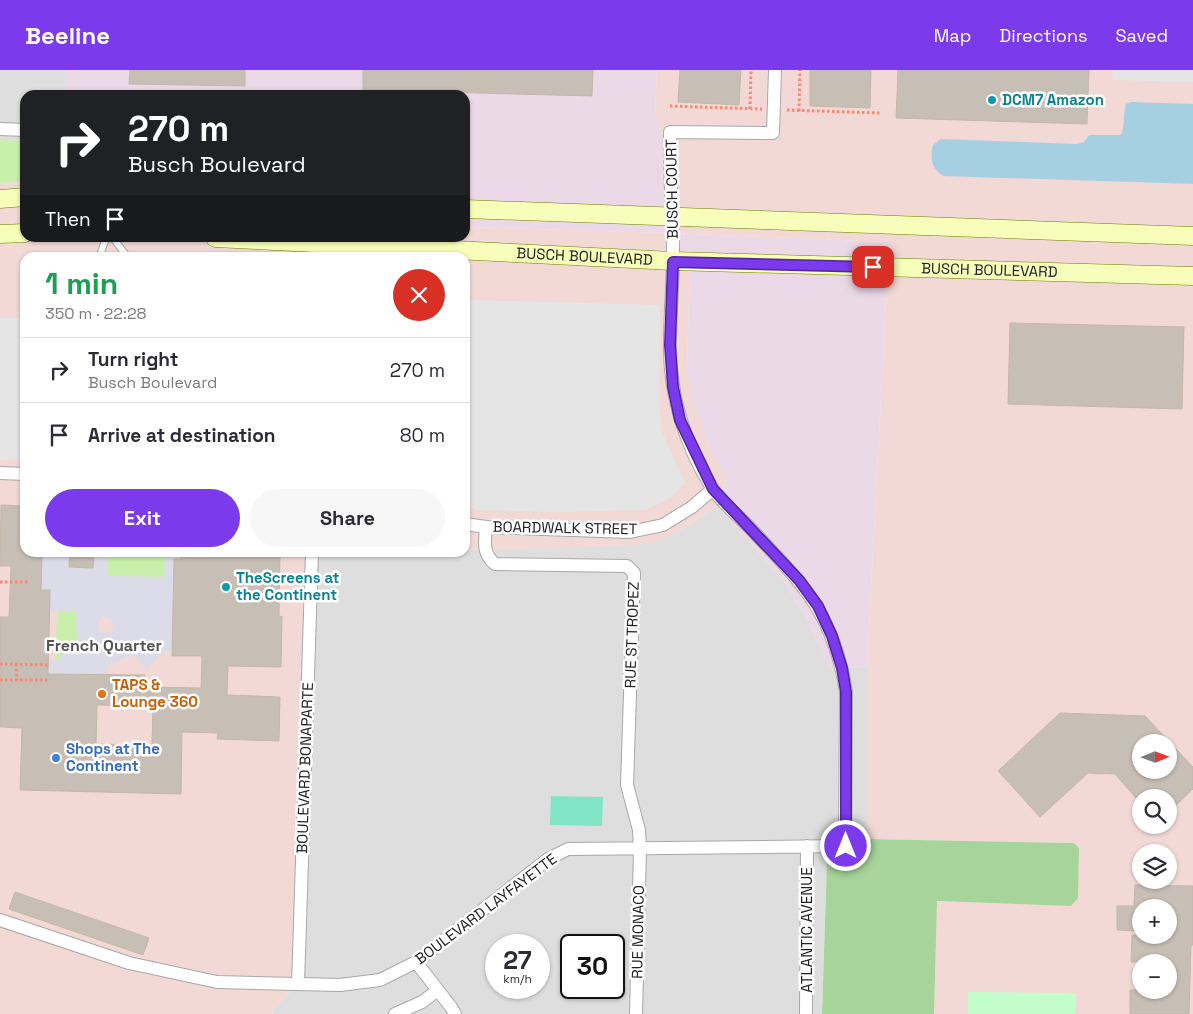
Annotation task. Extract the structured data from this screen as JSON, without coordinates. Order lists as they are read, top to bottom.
{
  "streets": {
    "main road": ["BUSCH BOULEVARD"],
    "street": [
      "BUSCH COURT",
      "BOARDWALK STREET",
      "RUE ST TROPEZ",
      "BOULEVARD BONAPARTE",
      "BOULEVARD LAYFAYETTE",
      "ATLANTIC AVENUE",
      "RUE MONACO"
    ]
  },
  "crossings": [
    ["BUSCH COURT", "BUSCH BOULEVARD"],
    ["BOARDWALK STREET", "RUE ST TROPEZ"],
    ["BOARDWALK STREET", "BOULEVARD LAYFAYETTE"],
    ["RUE ST TROPEZ", "BOULEVARD LAYFAYETTE"],
    ["RUE ST TROPEZ", "RUE MONACO"],
    ["BOULEVARD BONAPARTE", "BOULEVARD LAYFAYETTE"],
    ["BOULEVARD LAYFAYETTE", "ATLANTIC AVENUE"],
    ["BOULEVARD LAYFAYETTE", "RUE MONACO"]
  ],
  "districts": ["French Quarter"],
  "places": [
    "DCM7 Amazon",
    "TheScreens at the Continent",
    "TAPS & Lounge 360",
    "Shops at The Continent"
  ],
  "north": "right",
  "page": {
    "header": "Beeline",
    "nav": ["Map", "Directions", "Saved"],
    "turn": ["270 m", "Busch Boulevard"],
    "then": "Then",
    "heading": ["1 min", "350 m · 22:28"],
    "list": [
      {
        "name": "Turn right",
        "note": "Busch Boulevard",
        "value": "270 m"
      },
      {
        "name": "Arrive at destination",
        "value": "80 m"
      }
    ],
    "buttons": ["Exit", "Share"],
    "map_buttons": ["+", "−"],
    "speed": "27 km/h",
    "limit": "30"
  }
}
